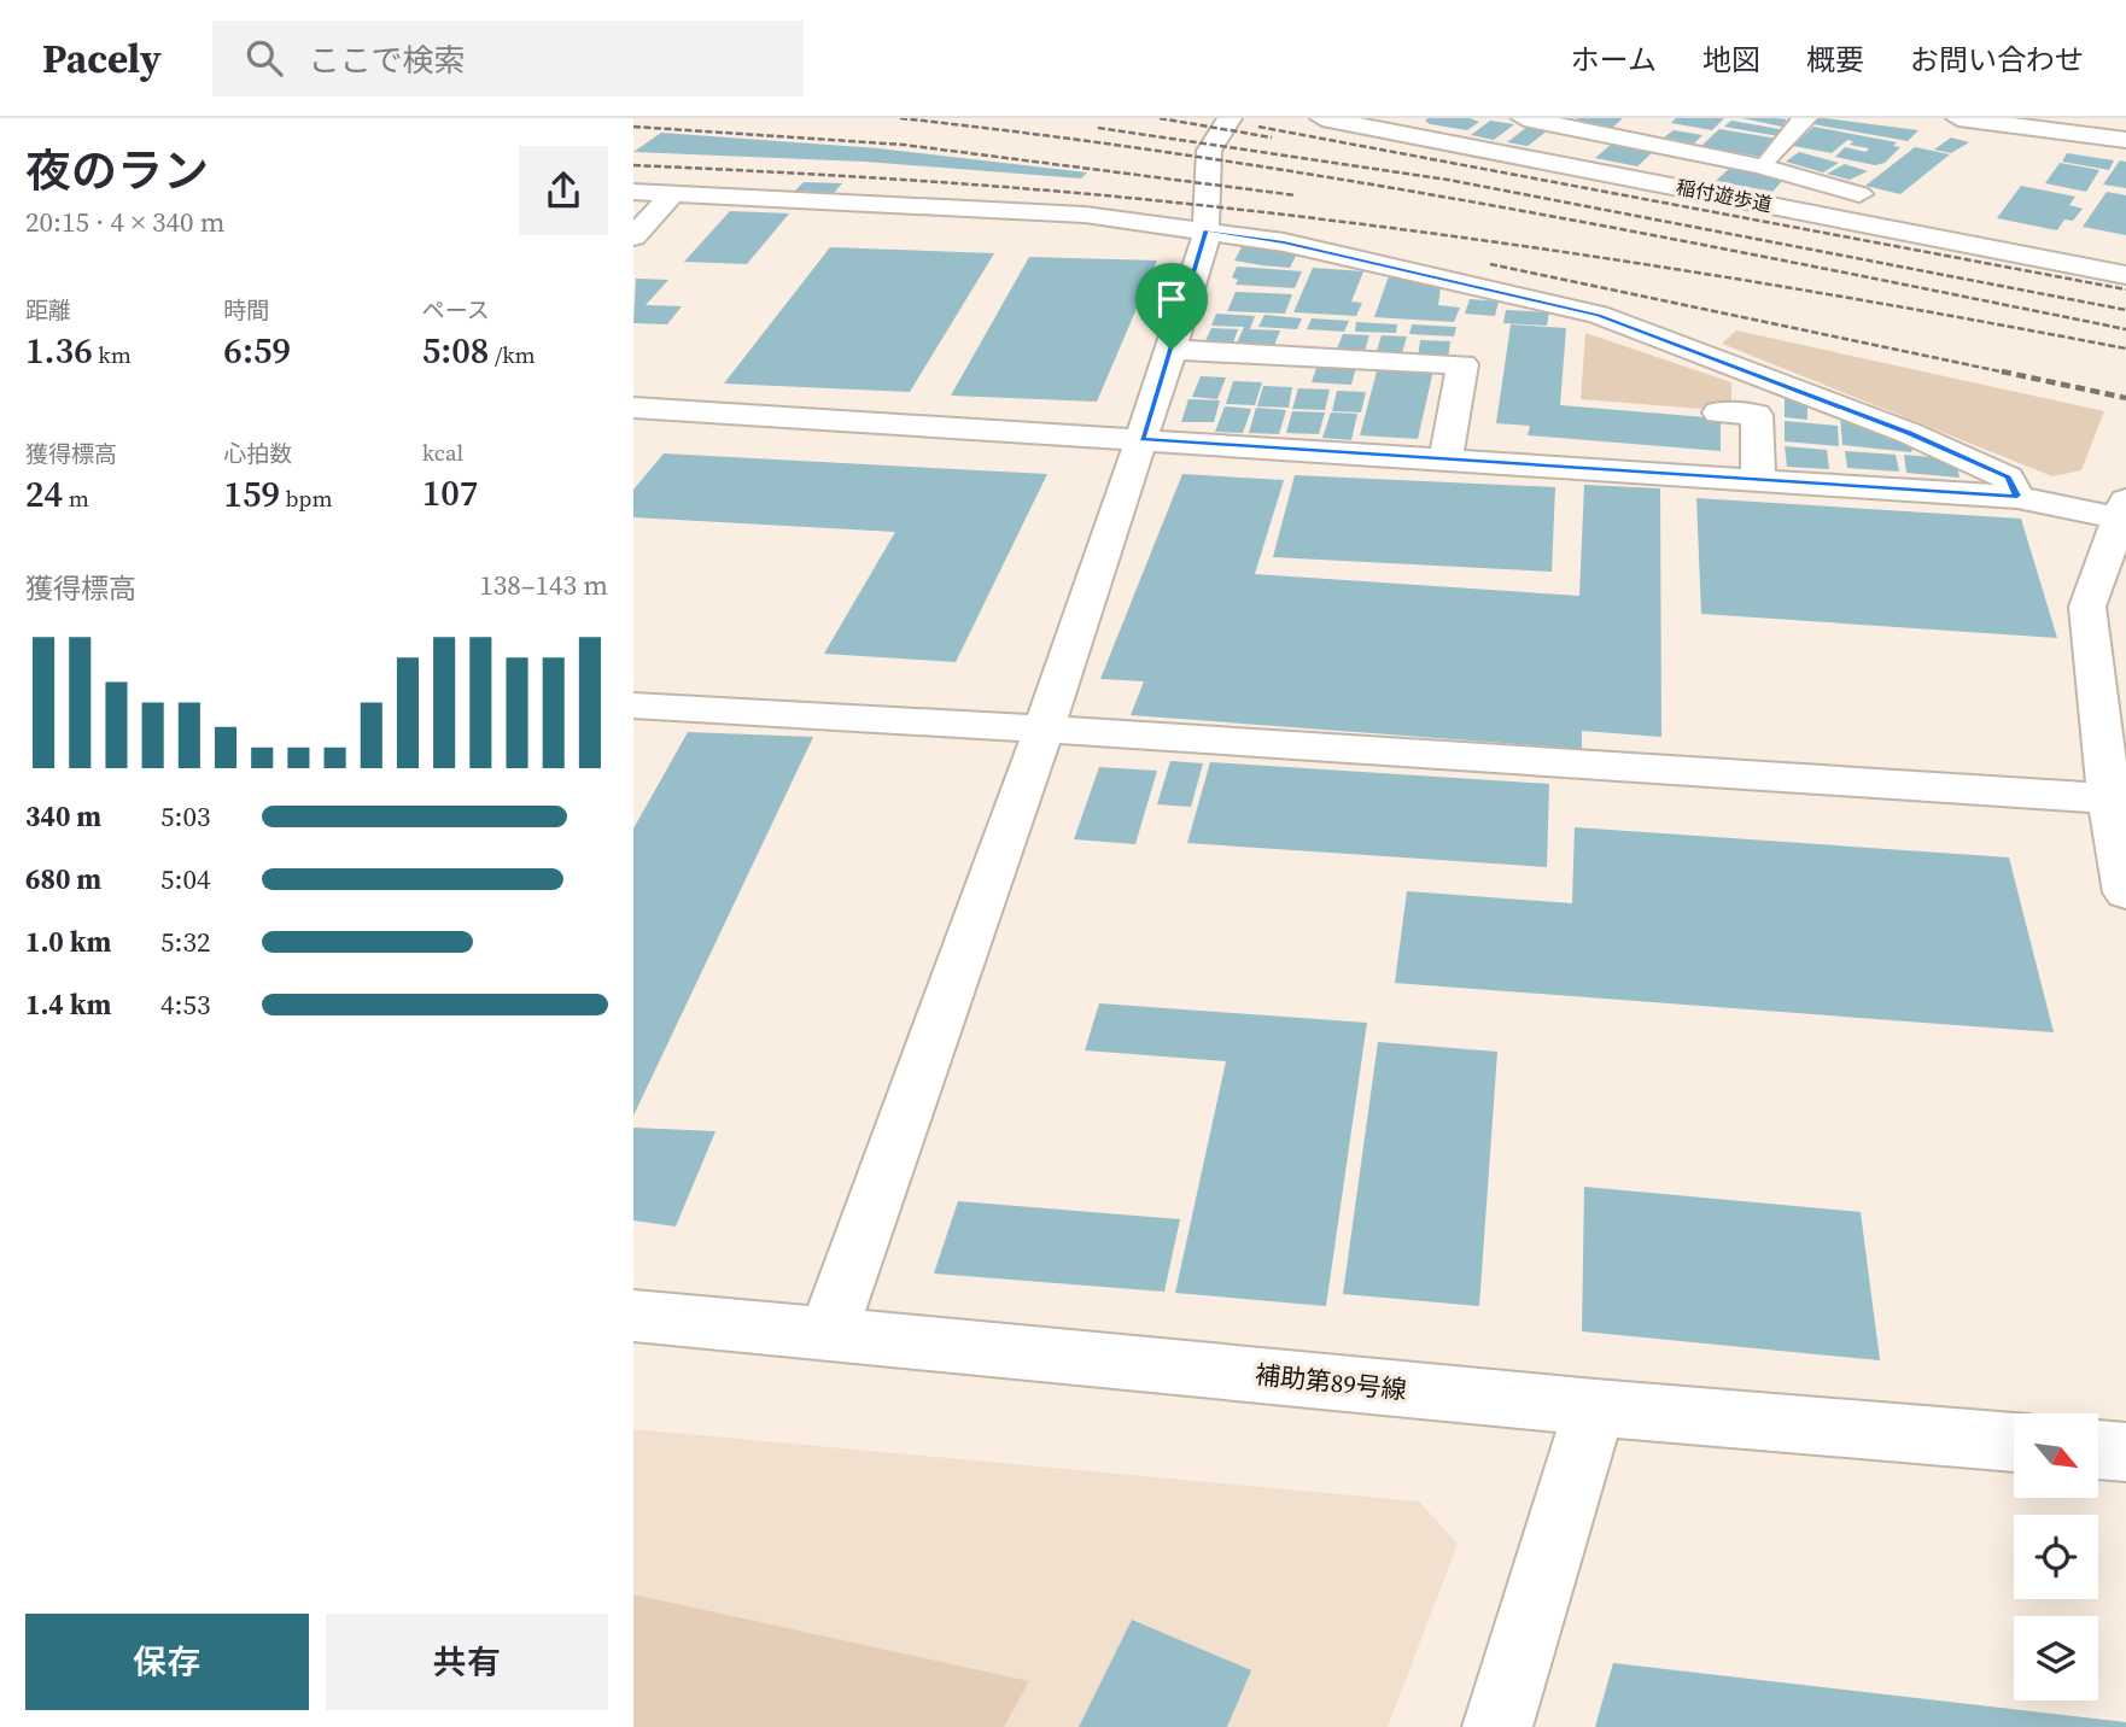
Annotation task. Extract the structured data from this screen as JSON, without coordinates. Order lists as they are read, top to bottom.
{
  "streets": {
    "street": ["稲付遊歩道", "補助第89号線"]
  },
  "north": "bottom right",
  "page": {
    "header": "Pacely",
    "search": "ここで検索",
    "nav": [
      "ホーム",
      "地図",
      "概要",
      "お問い合わせ"
    ],
    "heading": ["夜のラン", "20:15 · 4 × 340 m"],
    "stats": [
      ["距離", "1.36 km"],
      ["時間", "6:59"],
      ["ペース", "5:08 /km"],
      ["獲得標高", "24 m"],
      ["心拍数", "159 bpm"],
      ["kcal", "107"]
    ],
    "chart": ["獲得標高", "138–143 m"],
    "list": [
      {
        "name": "340 m",
        "note": "5:03"
      },
      {
        "name": "680 m",
        "note": "5:04"
      },
      {
        "name": "1.0 km",
        "note": "5:32"
      },
      {
        "name": "1.4 km",
        "note": "4:53"
      }
    ],
    "buttons": ["保存", "共有"]
  }
}
